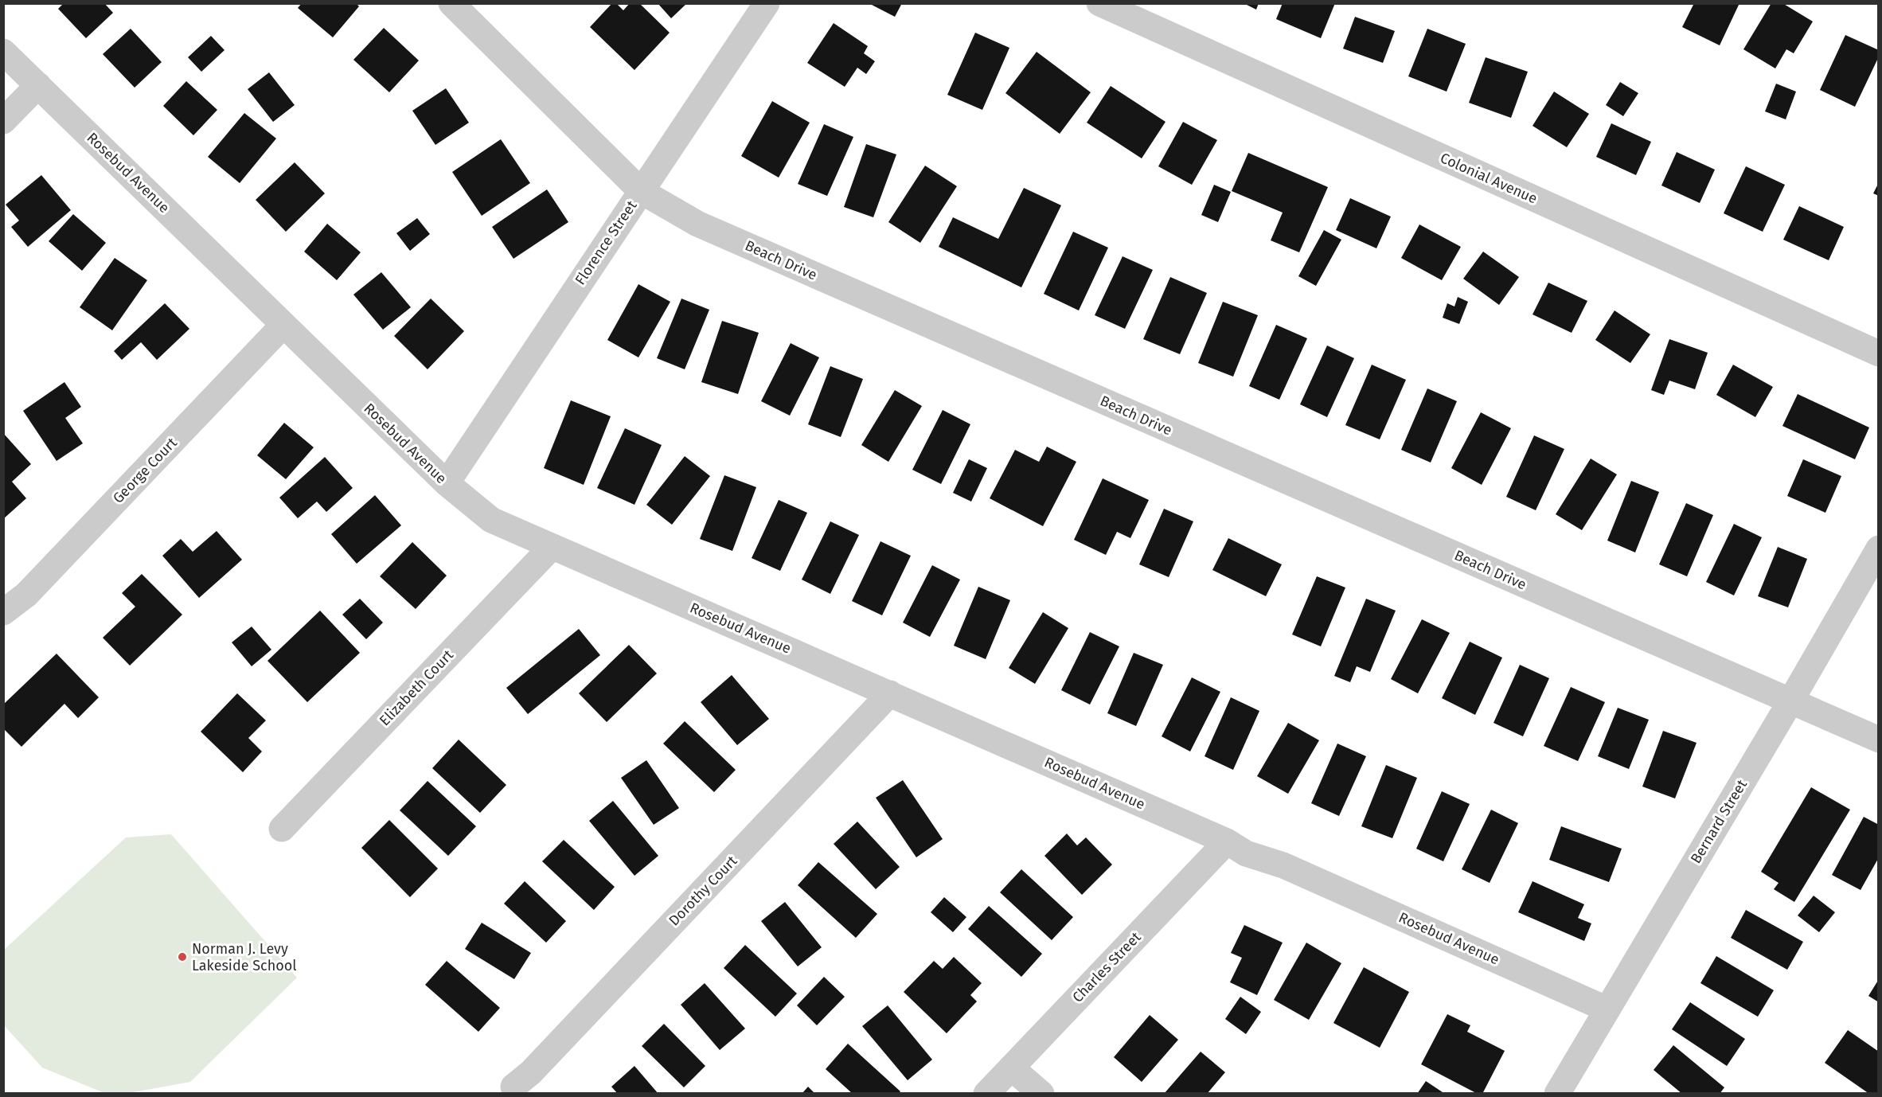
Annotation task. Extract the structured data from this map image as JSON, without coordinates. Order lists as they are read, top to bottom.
{
  "streets": {
    "street": [
      "Rosebud Avenue",
      "Colonial Avenue",
      "Florence Street",
      "Beach Drive",
      "George Court",
      "Elizabeth Court",
      "Bernard Street",
      "Dorothy Court",
      "Charles Street"
    ]
  },
  "crossings": [
    ["Rosebud Avenue", "Florence Street"],
    ["Rosebud Avenue", "George Court"],
    ["Rosebud Avenue", "Elizabeth Court"],
    ["Rosebud Avenue", "Bernard Street"],
    ["Rosebud Avenue", "Dorothy Court"],
    ["Rosebud Avenue", "Charles Street"],
    ["Florence Street", "Beach Drive"],
    ["Beach Drive", "Bernard Street"]
  ],
  "places": ["Norman J. Levy Lakeside School"]
}
